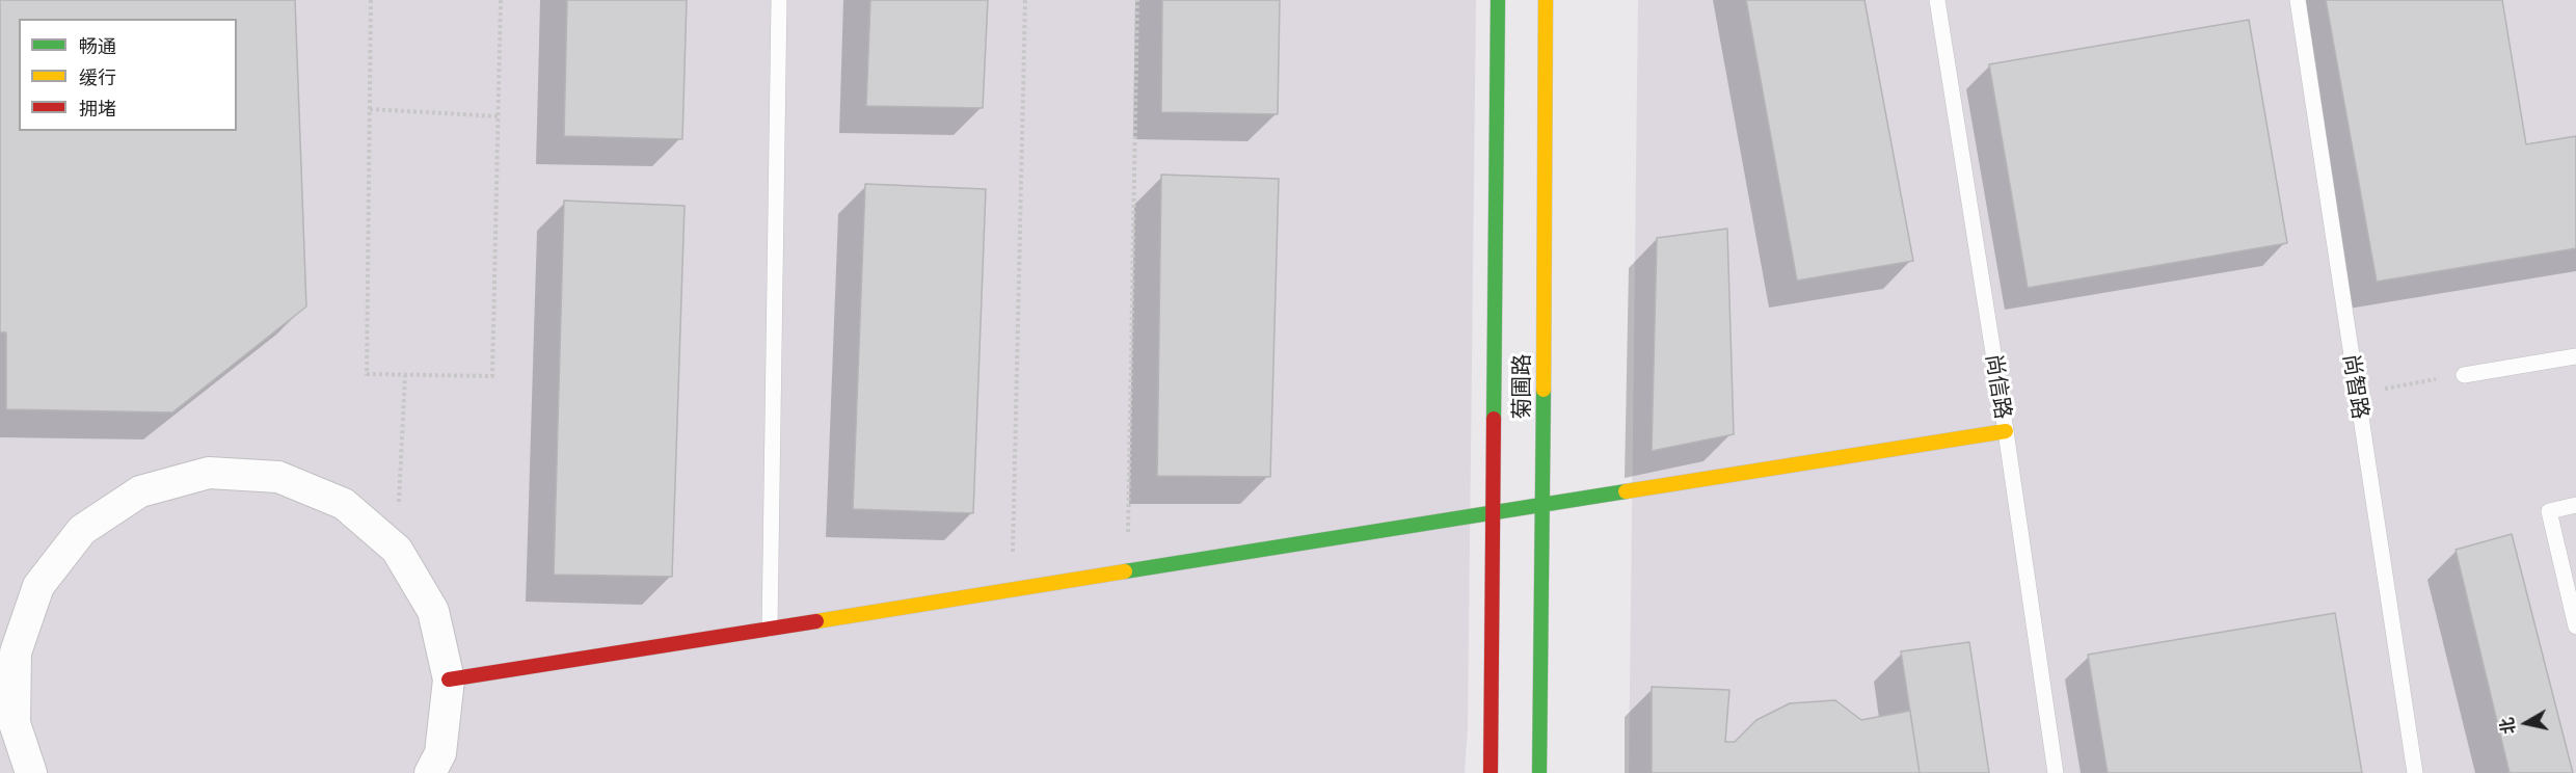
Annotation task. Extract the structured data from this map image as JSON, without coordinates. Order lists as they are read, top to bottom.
{
  "streets": {
    "street": ["菊圃路"],
    "lane": ["尚信路", "尚智路"]
  },
  "legend": ["畅通", "缓行", "拥堵"],
  "north": "left"
}
